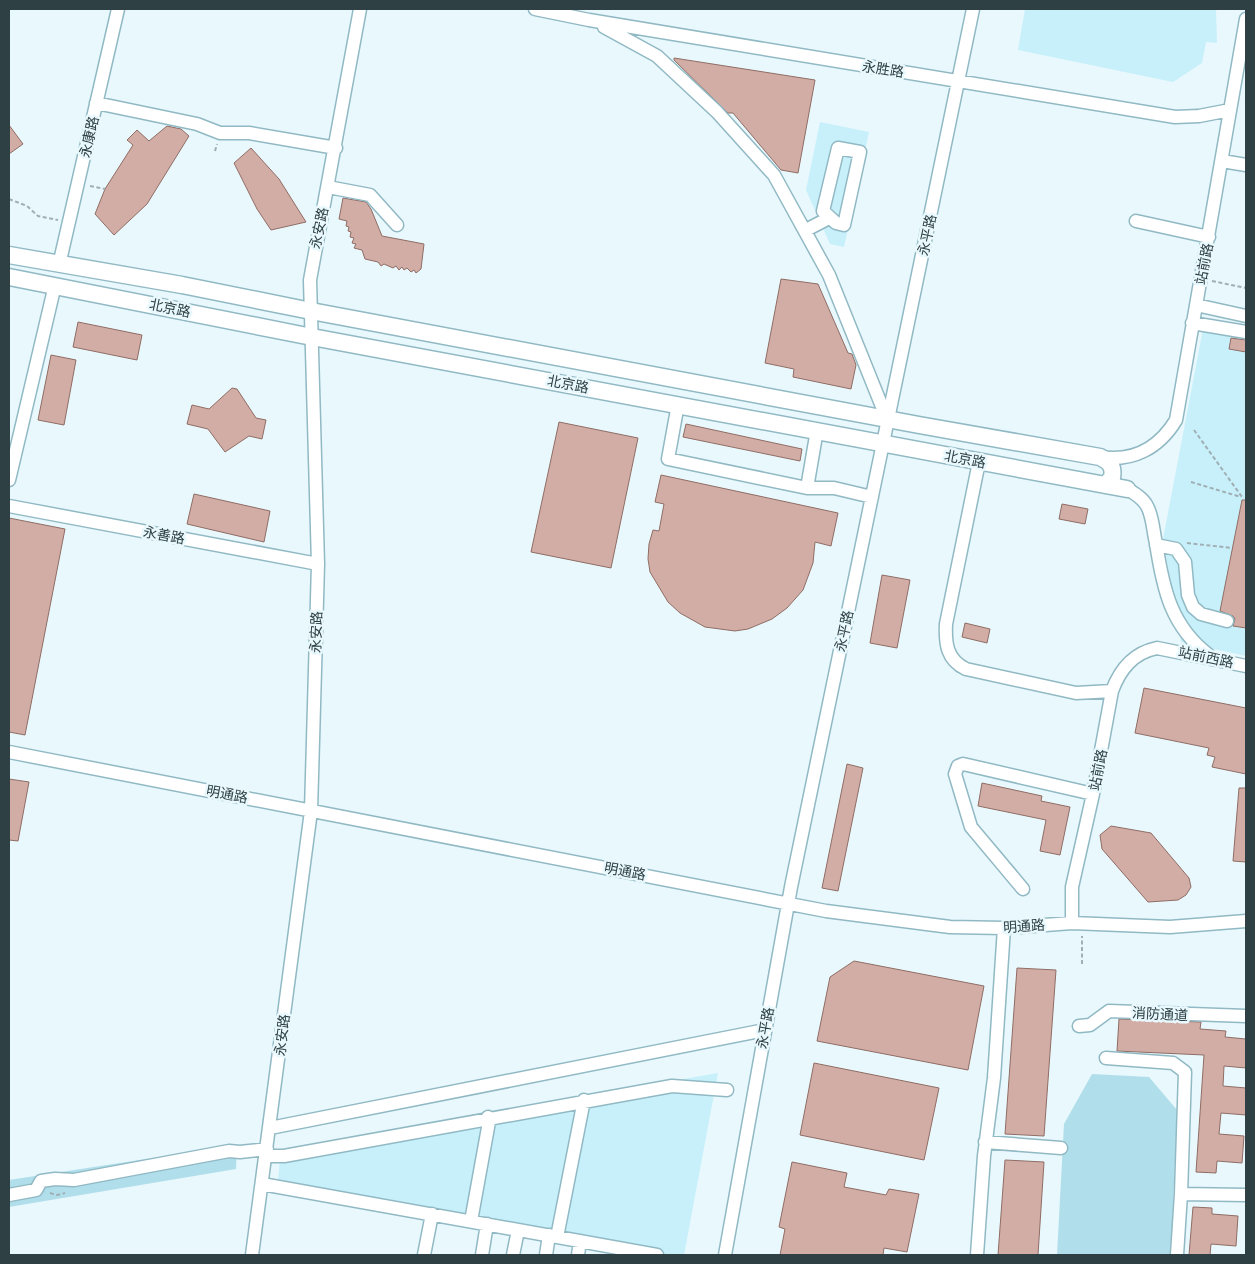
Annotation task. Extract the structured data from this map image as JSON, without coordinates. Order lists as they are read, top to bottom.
{
  "streets": {
    "main road": ["北京路"],
    "street": [
      "永胜路",
      "永康路",
      "永安路",
      "永平路",
      "站前路",
      "永善路",
      "站前西路",
      "明通路",
      "消防通道"
    ]
  },
  "crossings": [
    ["永胜路", "永平路"],
    ["永胜路", "站前路"],
    ["永康路", "北京路"],
    ["永安路", "北京路"],
    ["永安路", "永善路"],
    ["永安路", "明通路"],
    ["永平路", "北京路"],
    ["永平路", "明通路"],
    ["站前路", "北京路"],
    ["站前路", "站前西路"],
    ["站前路", "明通路"]
  ]
}
